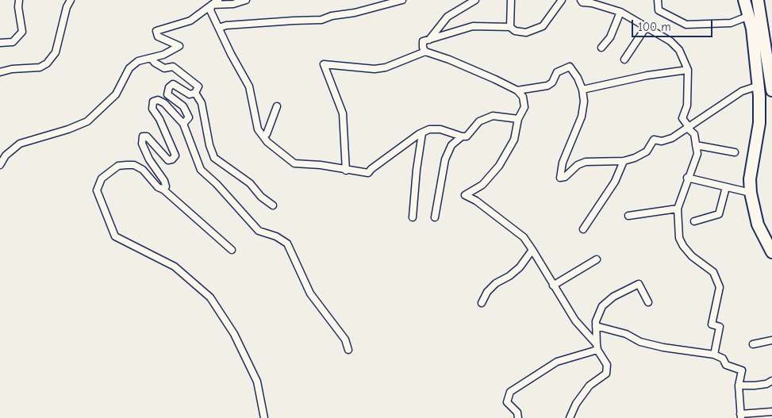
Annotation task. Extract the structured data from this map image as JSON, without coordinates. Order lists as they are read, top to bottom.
{
  "scale_bar": "100 m"
}
